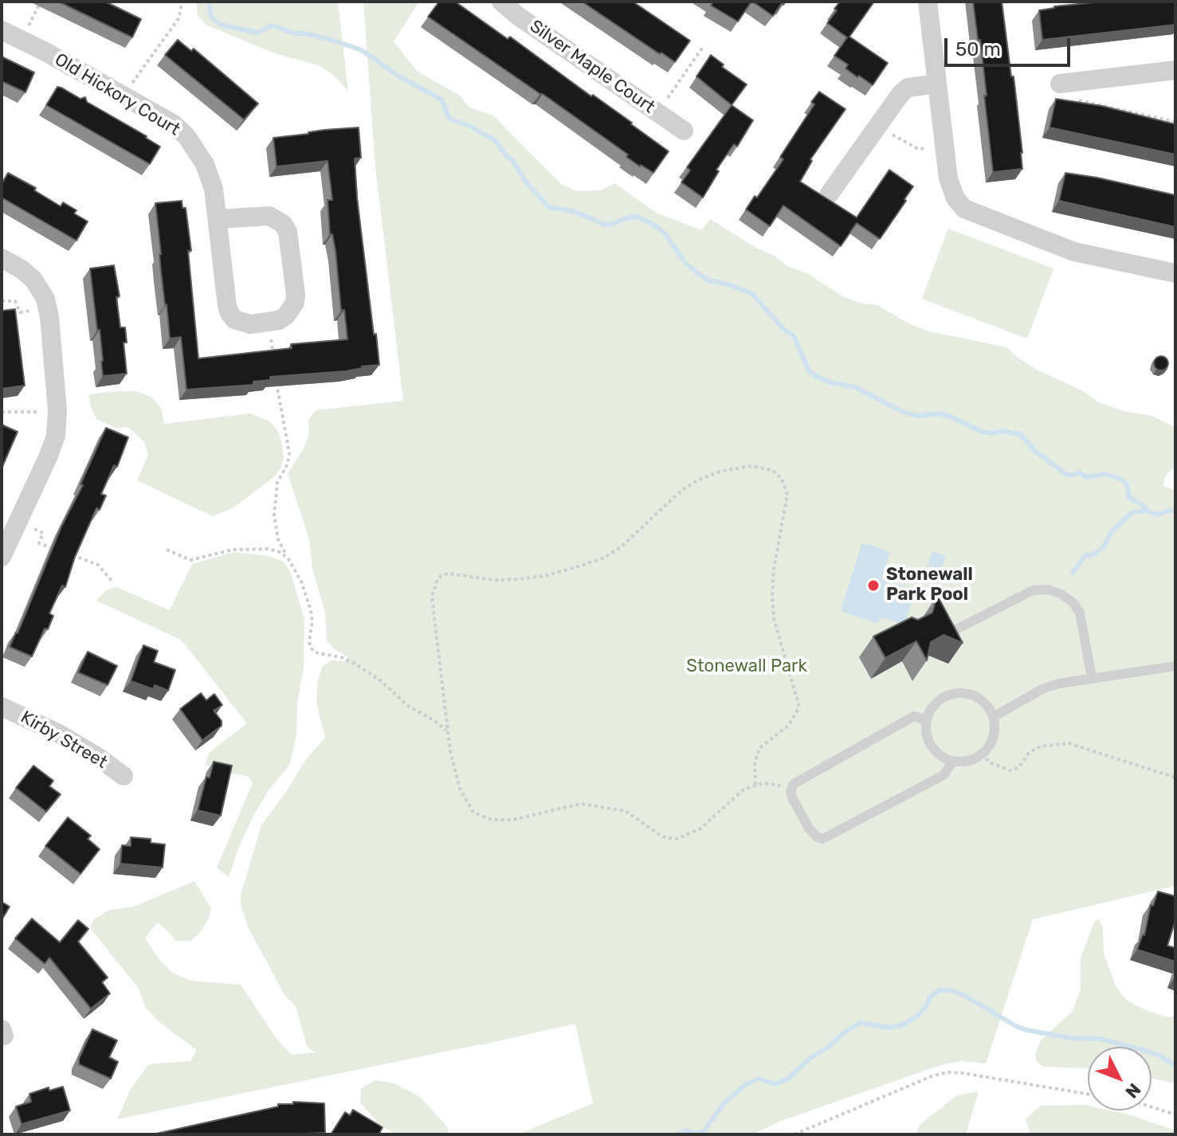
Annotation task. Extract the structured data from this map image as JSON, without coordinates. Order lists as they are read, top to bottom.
{
  "streets": {
    "street": ["Silver Maple Court", "Old Hickory Court", "Kirby Street"]
  },
  "parks": ["Stonewall Park"],
  "places": ["Stonewall Park Pool"],
  "scale_bar": "50 m",
  "north": "bottom right"
}
